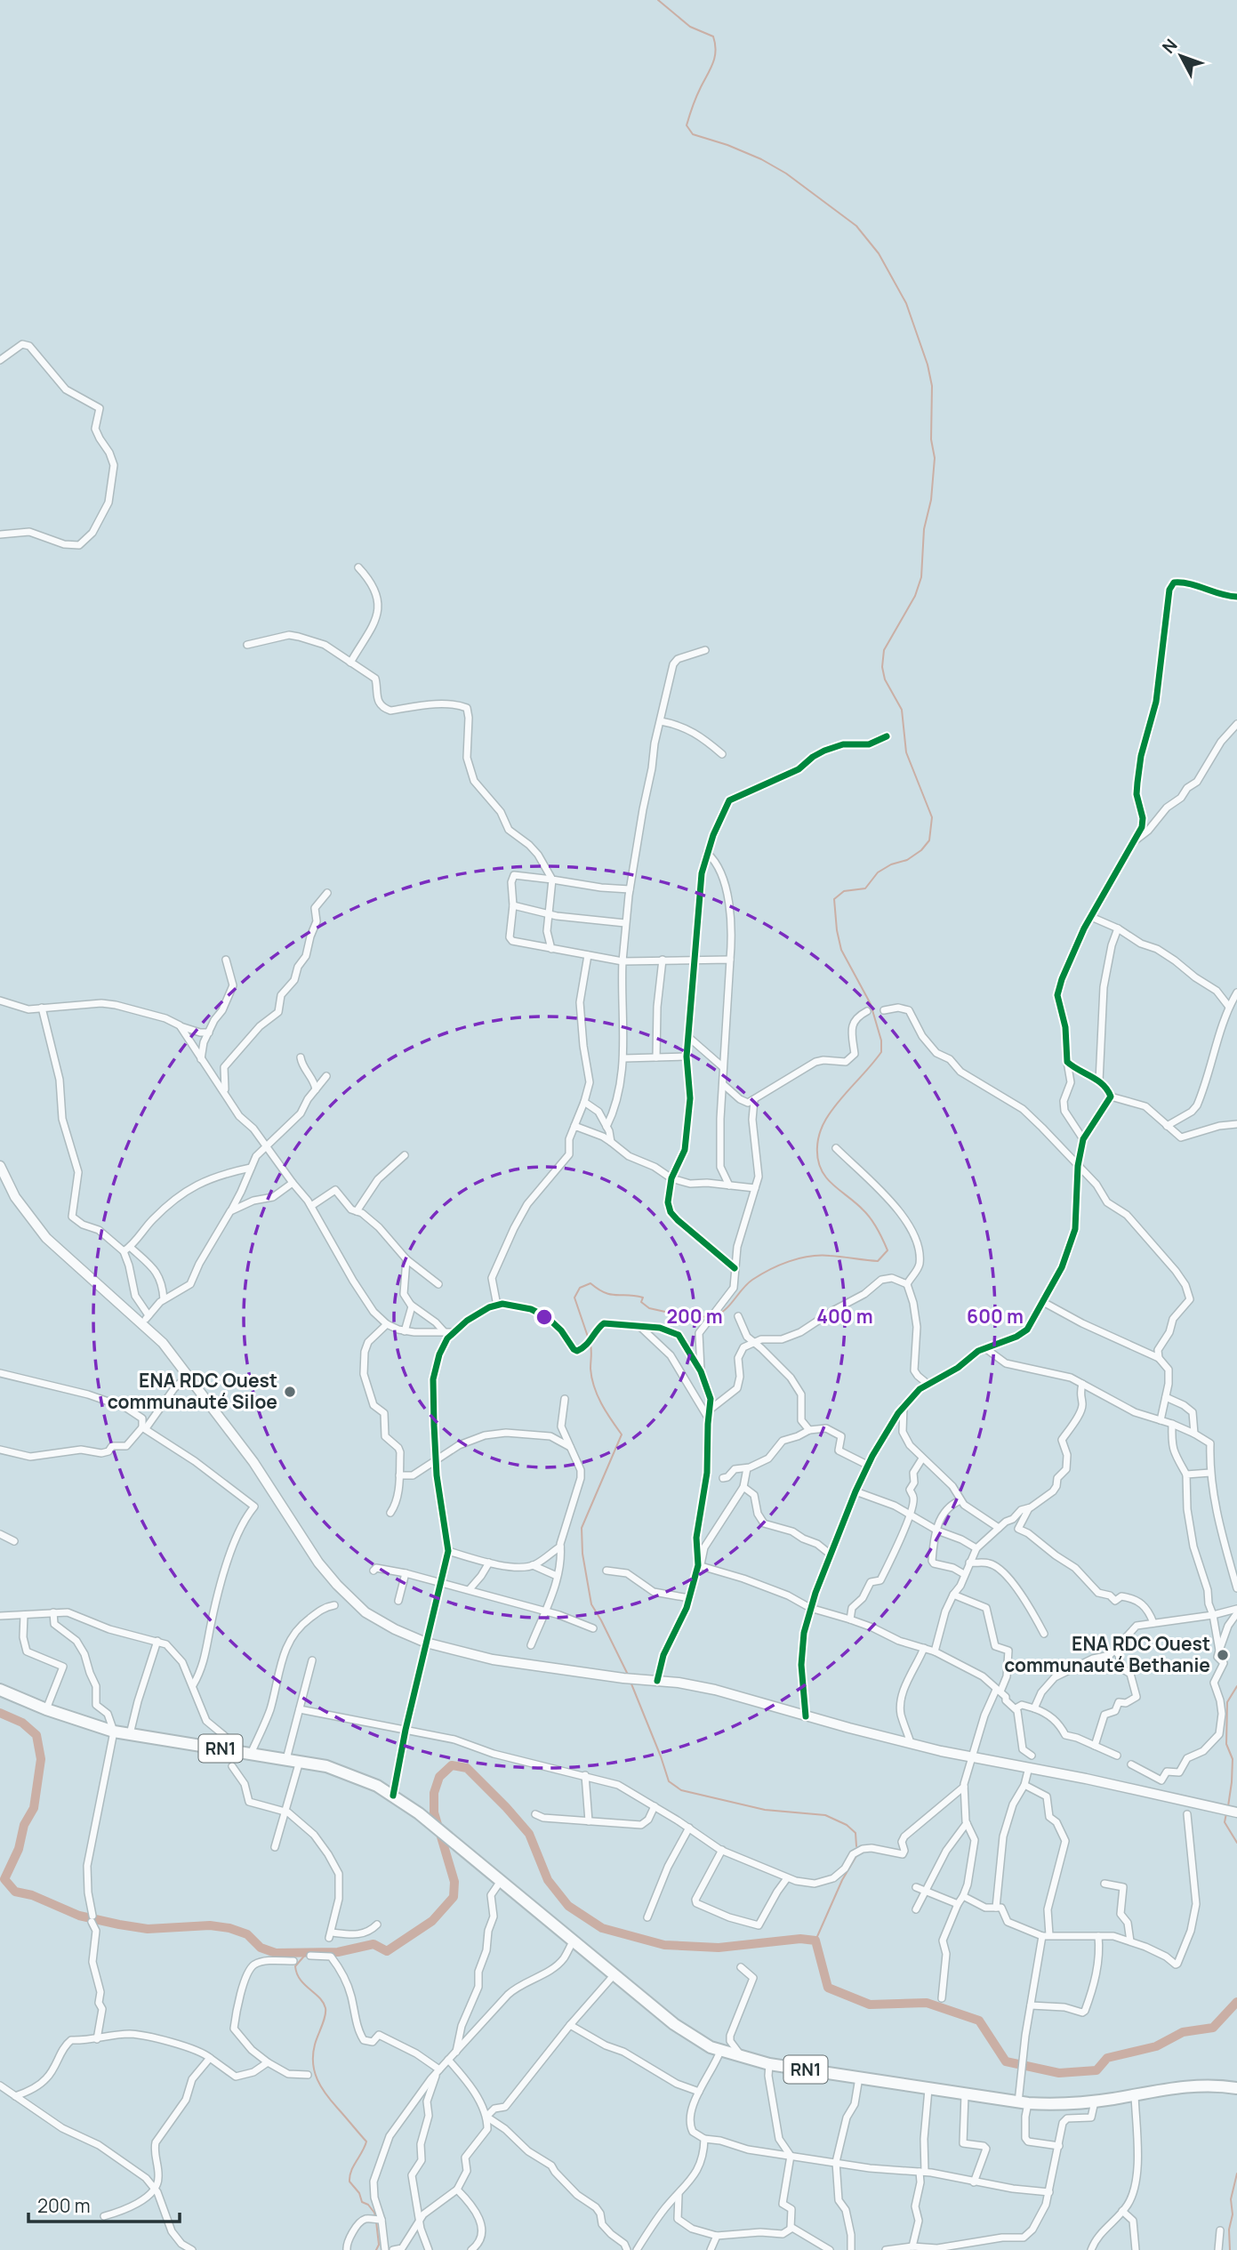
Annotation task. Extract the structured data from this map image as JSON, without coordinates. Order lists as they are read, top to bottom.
{
  "streets": {
    "highway": ["RN1"]
  },
  "places": ["ENA RDC Ouest communauté Siloe", "ENA RDC Ouest communauté Bethanie"],
  "scale_bar": "200 m",
  "north": "top left",
  "rings": ["200 m", "400 m", "600 m"]
}
